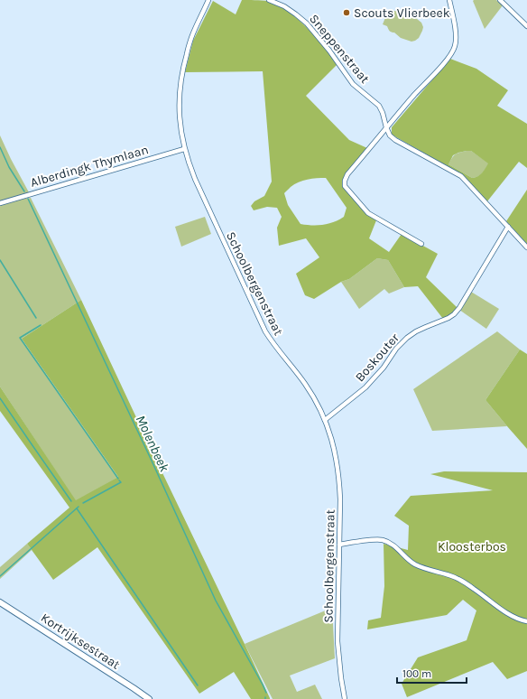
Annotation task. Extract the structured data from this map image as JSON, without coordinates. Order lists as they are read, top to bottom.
{
  "streets": {
    "street": [
      "Sneppenstraat",
      "Alberdingk Thymlaan",
      "Schoolbergenstraat",
      "Boskouter",
      "Kortrijksestraat"
    ]
  },
  "crossings": [
    ["Sneppenstraat", "Boskouter"],
    ["Alberdingk Thymlaan", "Schoolbergenstraat"],
    ["Schoolbergenstraat", "Boskouter"]
  ],
  "water": ["Molenbeek"],
  "parks": ["Kloosterbos"],
  "places": ["Scouts Vlierbeek"],
  "scale_bar": "100 m"
}
